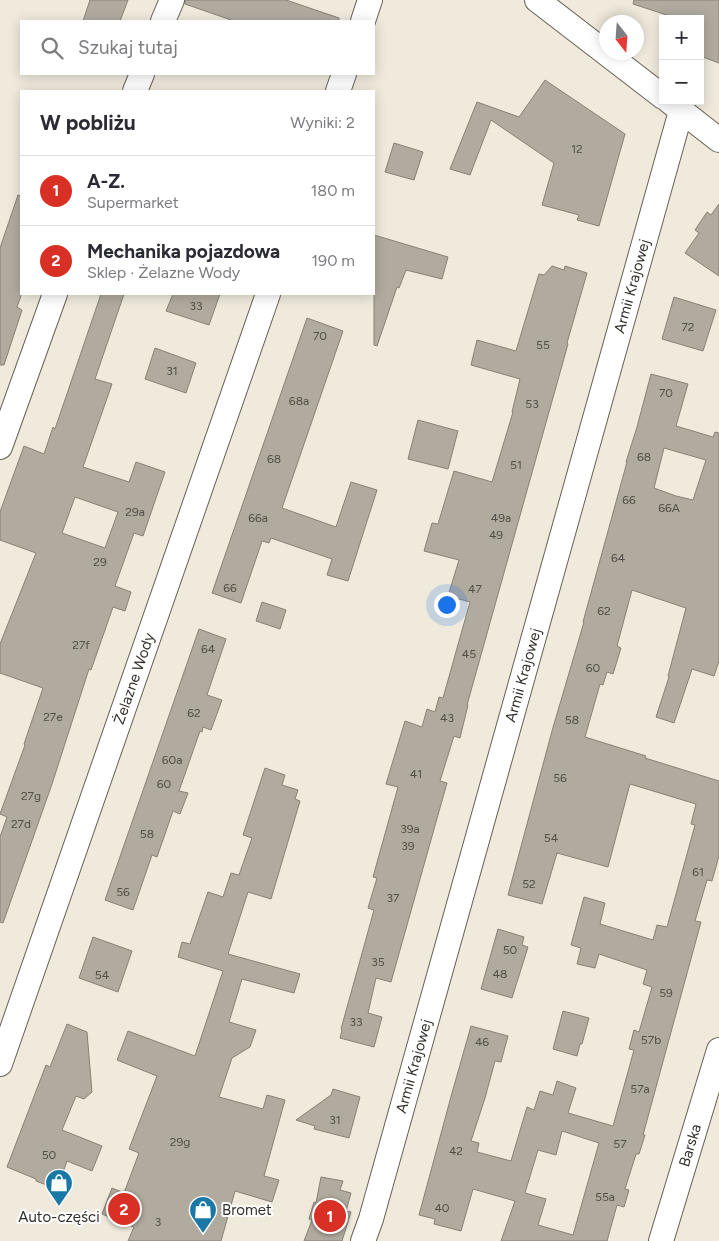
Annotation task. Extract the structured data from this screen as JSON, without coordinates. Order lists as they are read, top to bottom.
{
  "streets": {
    "street": ["Armii Krajowej", "Żelazne Wody", "Barska"]
  },
  "places": {
    "shop": ["Auto-części", "Bromet"]
  },
  "house_numbers": [
    "12",
    "33",
    "72",
    "70",
    "55",
    "31",
    "70",
    "68a",
    "53",
    "68",
    "68",
    "51",
    "66",
    "66A",
    "29a",
    "66a",
    "49a",
    "49",
    "64",
    "29",
    "66",
    "47",
    "62",
    "27f",
    "64",
    "45",
    "60",
    "62",
    "27e",
    "43",
    "58",
    "60a",
    "41",
    "56",
    "60",
    "27g",
    "27d",
    "39a",
    "58",
    "54",
    "39",
    "61",
    "52",
    "56",
    "37",
    "50",
    "35",
    "48",
    "54",
    "59",
    "33",
    "57b",
    "46",
    "57a",
    "31",
    "29g",
    "57",
    "42",
    "50",
    "55a",
    "40",
    "3"
  ],
  "north": "bottom",
  "page": {
    "map_buttons": ["+", "−"],
    "search": "Szukaj tutaj",
    "heading": ["W pobliżu", "Wyniki: 2"],
    "list": [
      {
        "mark": "1",
        "name": "A-Z.",
        "note": "Supermarket",
        "value": "180 m"
      },
      {
        "mark": "2",
        "name": "Mechanika pojazdowa",
        "note": "Sklep · Żelazne Wody",
        "value": "190 m"
      }
    ],
    "pins": ["2", "1"]
  }
}
